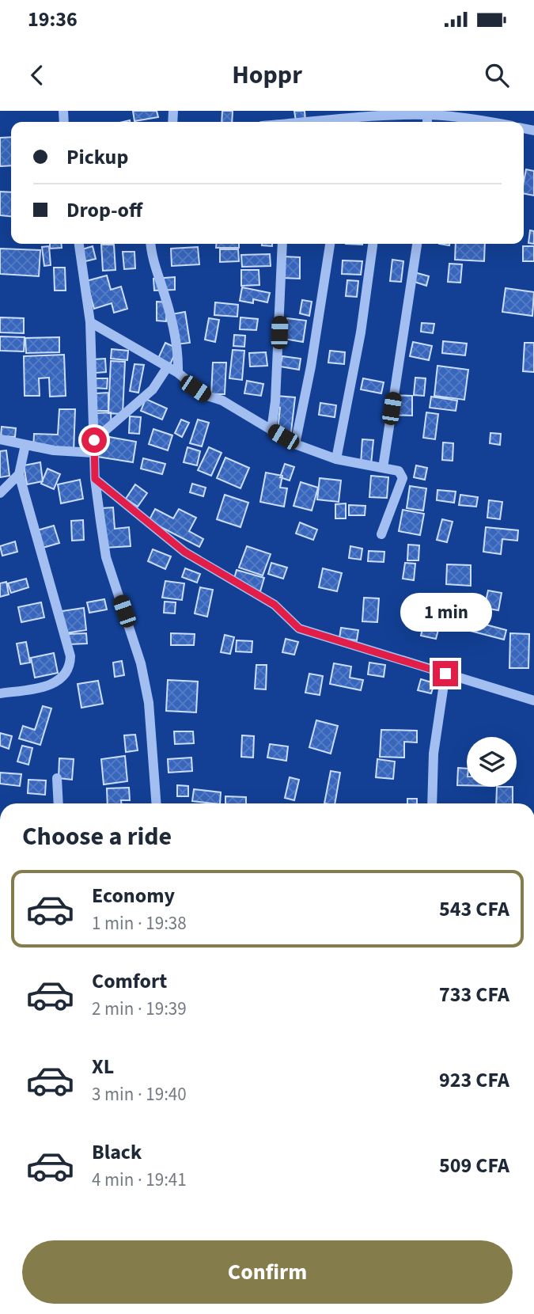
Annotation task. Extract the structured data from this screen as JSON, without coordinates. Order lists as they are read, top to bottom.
{
  "page": {
    "status": "19:36",
    "header": "Hoppr",
    "banner": ["Pickup", "Drop-off"],
    "bubble": "1 min",
    "heading": "Choose a ride",
    "list": [
      {
        "name": "Economy",
        "note": "1 min · 19:38",
        "value": "543 CFA"
      },
      {
        "name": "Comfort",
        "note": "2 min · 19:39",
        "value": "733 CFA"
      },
      {
        "name": "XL",
        "note": "3 min · 19:40",
        "value": "923 CFA"
      },
      {
        "name": "Black",
        "note": "4 min · 19:41",
        "value": "509 CFA"
      }
    ],
    "buttons": "Confirm"
  }
}
